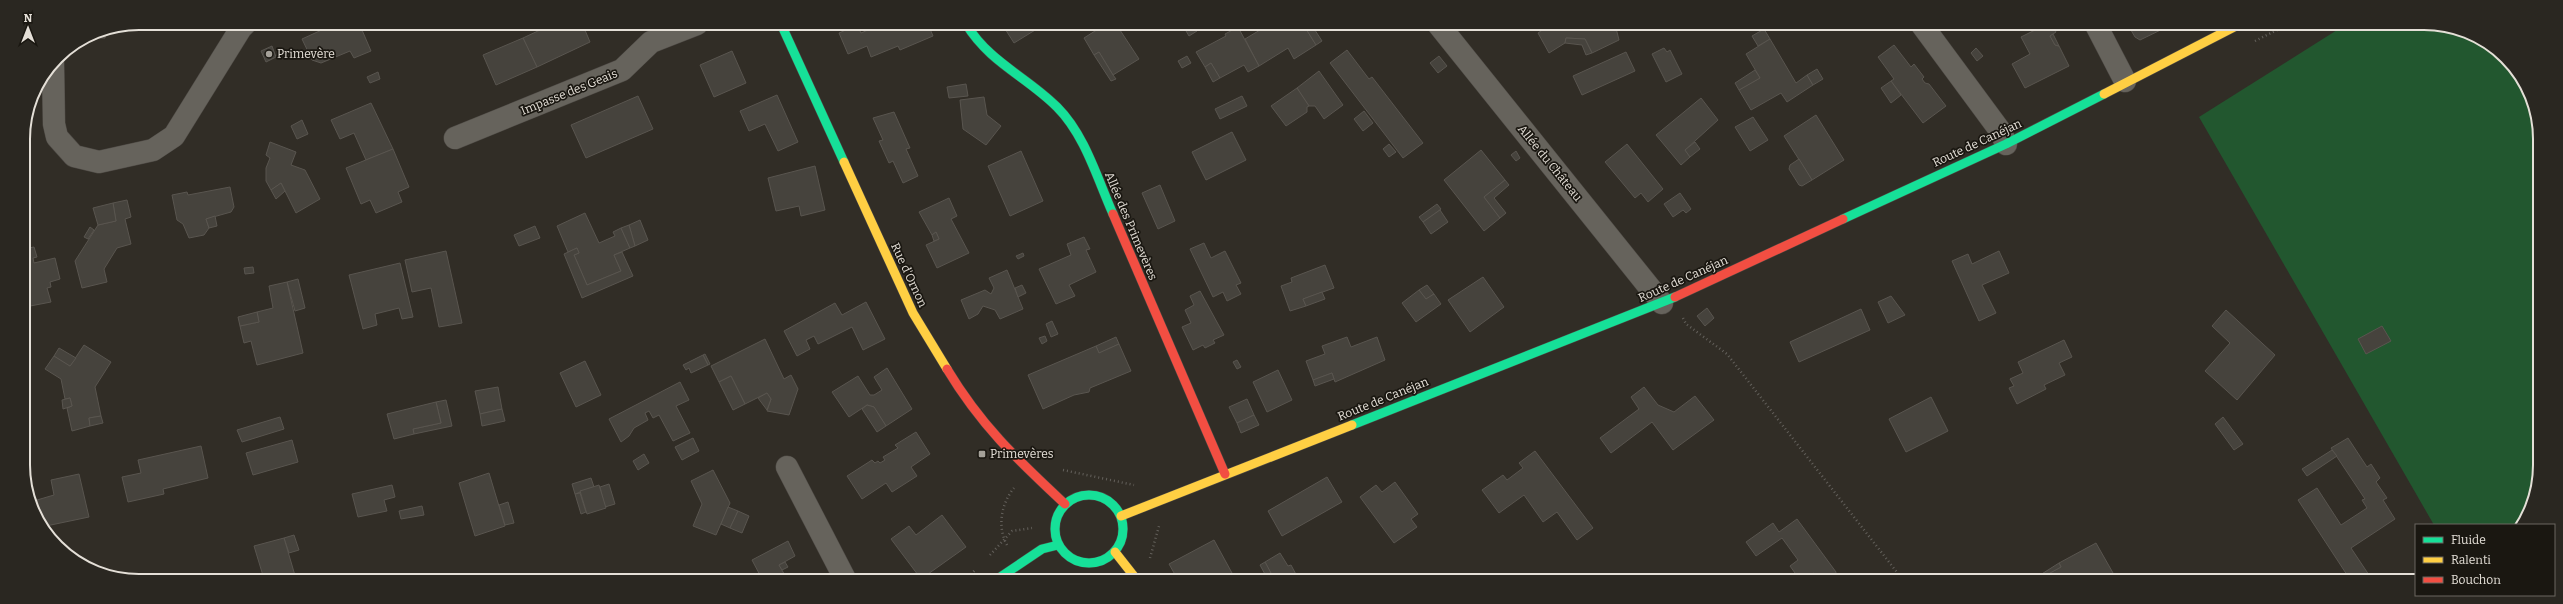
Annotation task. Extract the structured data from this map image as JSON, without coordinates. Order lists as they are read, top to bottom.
{
  "streets": {
    "street": [
      "Impasse des Geais",
      "Route de Canéjan",
      "Allée du Château",
      "Allée des Primevères",
      "Rue d'Ornon"
    ]
  },
  "crossings": [
    ["Route de Canéjan", "Allée du Château"],
    ["Route de Canéjan", "Allée des Primevères"],
    ["Route de Canéjan", "Rue d'Ornon"]
  ],
  "places": {
    "other": ["Primevère"],
    "transit": ["Primevères"]
  },
  "legend": ["Fluide", "Ralenti", "Bouchon"],
  "north": "top"
}
